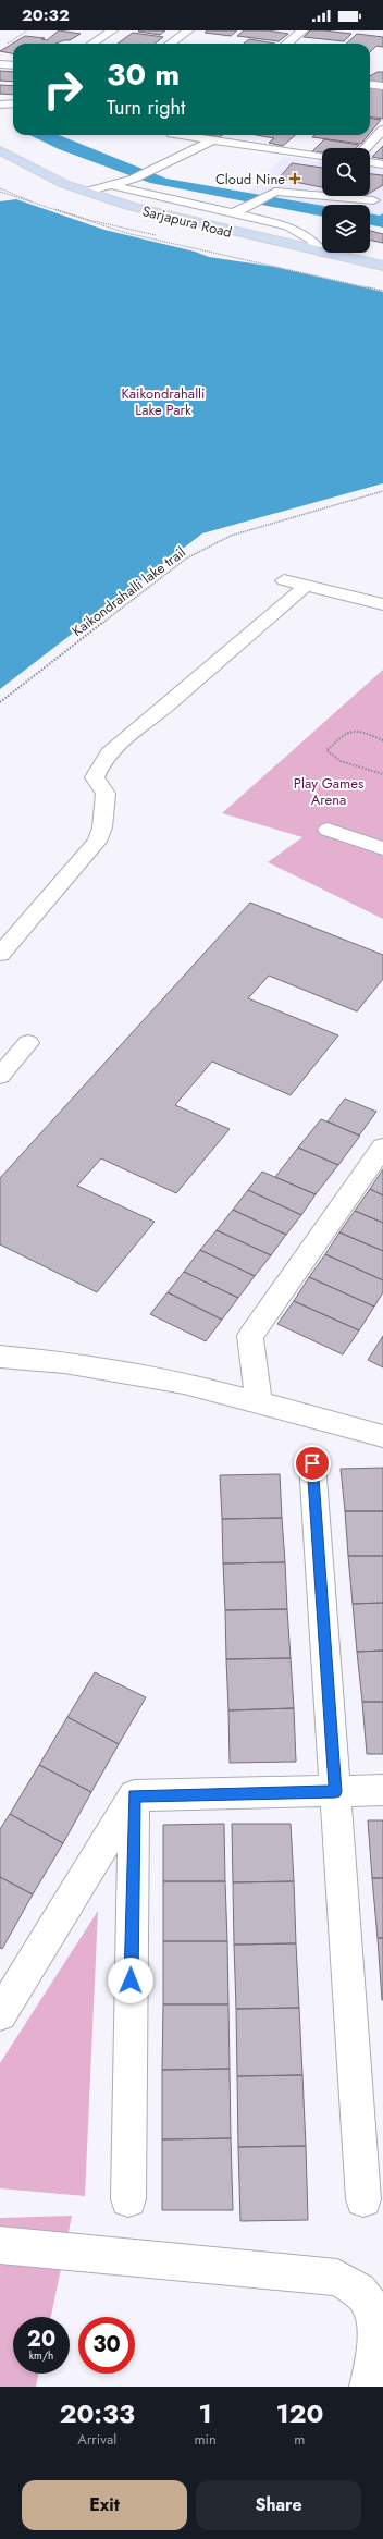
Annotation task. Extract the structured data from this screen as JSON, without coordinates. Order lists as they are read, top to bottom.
{
  "streets": {
    "main road": ["Sarjapura Road"],
    "path": ["Kaikondrahalli lake trail"]
  },
  "parks": ["Kaikondrahalli Lake Park", "Play Games Arena"],
  "places": {
    "health": ["Cloud Nine"]
  },
  "page": {
    "status": "20:32",
    "turn": ["30 m", "Turn right"],
    "speed": "20 km/h",
    "limit": "30",
    "eta": [
      "20:33",
      "Arrival",
      "1",
      "min",
      "120",
      "m"
    ],
    "buttons": ["Exit", "Share"]
  }
}
